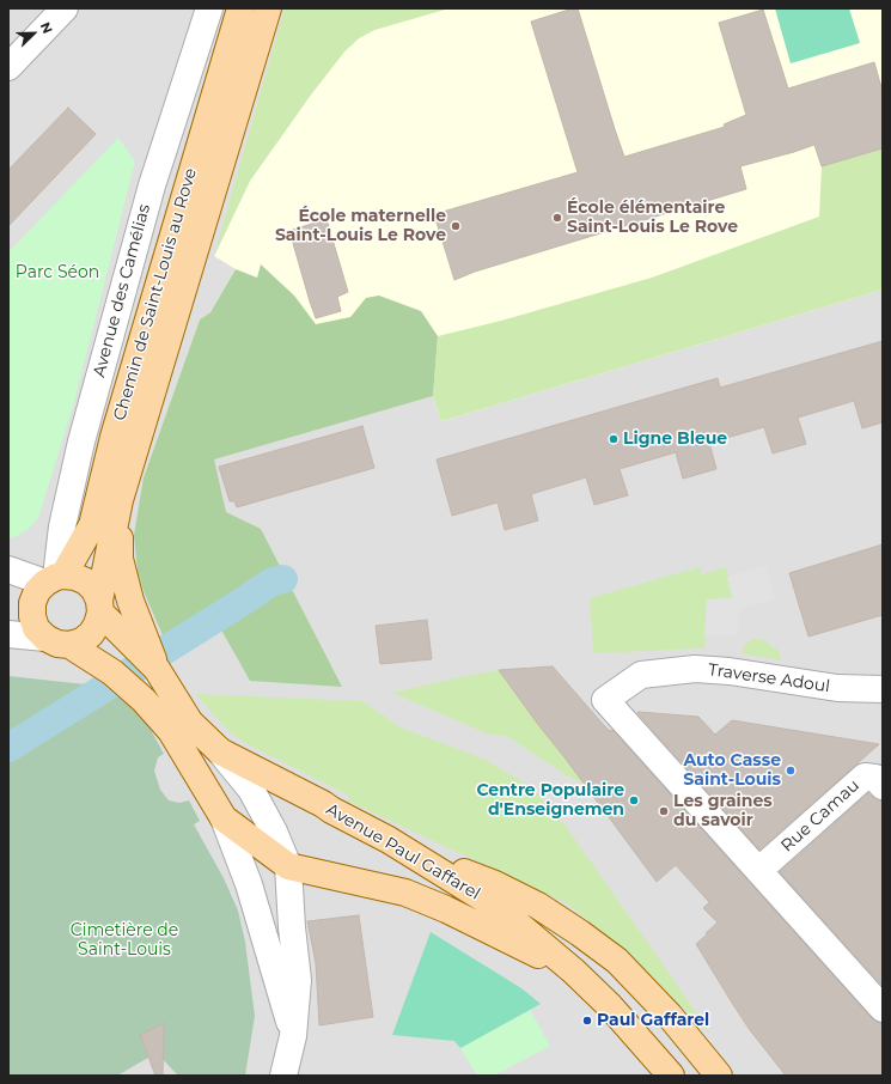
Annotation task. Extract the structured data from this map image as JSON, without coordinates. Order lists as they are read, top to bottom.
{
  "streets": {
    "main road": ["Chemin de Saint-Louis au Rove", "Avenue Paul Gaffarel"],
    "street": ["Avenue des Camélias", "Traverse Adoul", "Rue Camau"]
  },
  "crossings": [
    ["Avenue des Camélias", "Chemin de Saint-Louis au Rove"],
    ["Chemin de Saint-Louis au Rove", "Avenue Paul Gaffarel"],
    ["Traverse Adoul", "Rue Camau"]
  ],
  "parks": ["Parc Séon", "Cimetière de Saint-Louis"],
  "places": [
    "École élémentaire Saint-Louis Le Rove",
    "École maternelle Saint-Louis Le Rove",
    "Ligne Bleue",
    "Auto Casse Saint-Louis",
    "Centre Populaire d'Enseignemen",
    "Les graines du savoir",
    "Paul Gaffarel"
  ],
  "north": "top right"
}
